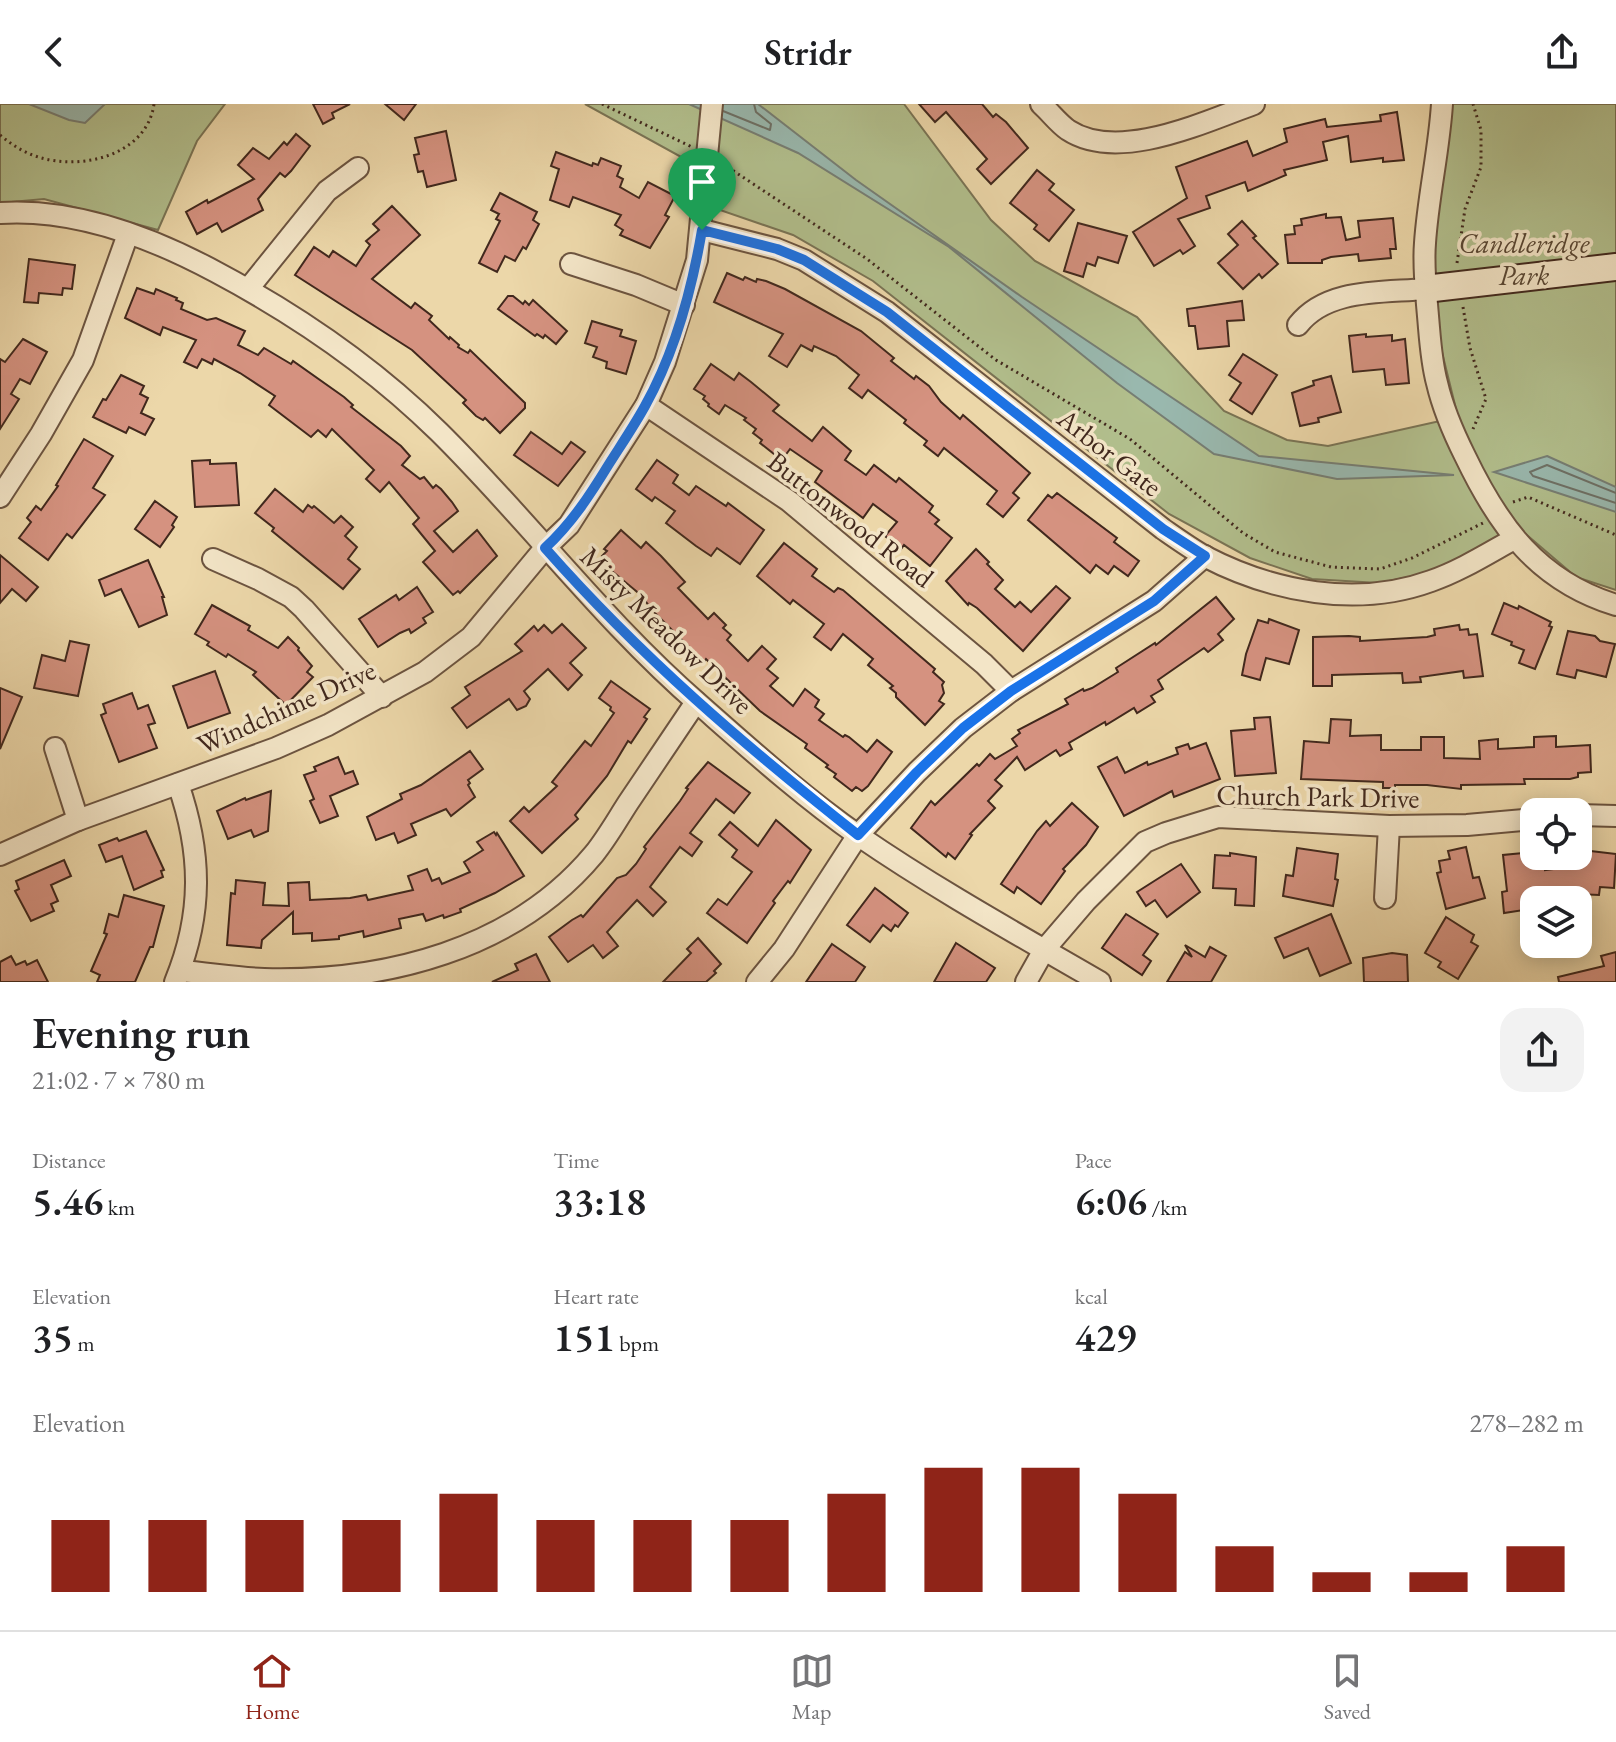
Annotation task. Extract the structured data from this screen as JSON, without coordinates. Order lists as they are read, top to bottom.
{
  "streets": {
    "street": [
      "Arbor Gate",
      "Buttonwood Road",
      "Misty Meadow Drive",
      "Windchime Drive",
      "Church Park Drive"
    ]
  },
  "crossings": [
    ["Arbor Gate", "Windchime Drive"],
    ["Buttonwood Road", "Windchime Drive"],
    ["Misty Meadow Drive", "Windchime Drive"],
    ["Misty Meadow Drive", "Church Park Drive"]
  ],
  "parks": ["Candleridge Park"],
  "page": {
    "header": "Stridr",
    "heading": ["Evening run", "21:02 · 7 × 780 m"],
    "stats": [
      ["Distance", "5.46 km"],
      ["Time", "33:18"],
      ["Pace", "6:06 /km"],
      ["Elevation", "35 m"],
      ["Heart rate", "151 bpm"],
      ["kcal", "429"]
    ],
    "chart": ["Elevation", "278–282 m"],
    "tabs": ["Home", "Map", "Saved"]
  }
}
